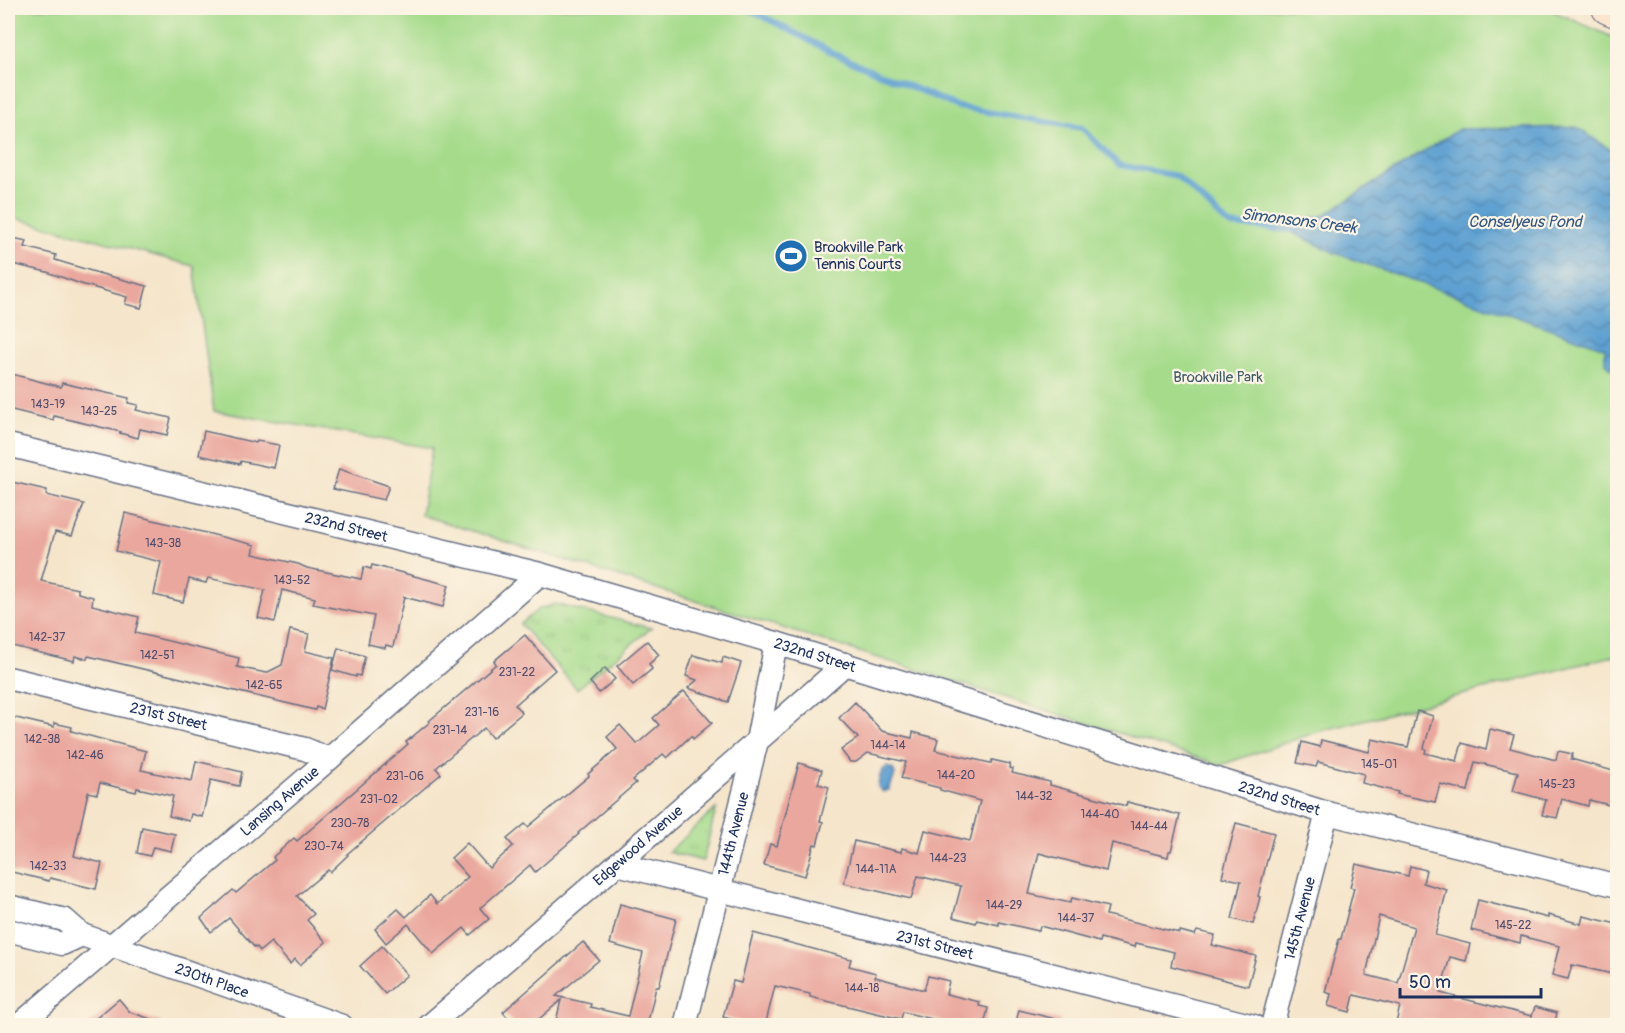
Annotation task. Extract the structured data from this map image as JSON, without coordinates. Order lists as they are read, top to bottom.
{
  "streets": {
    "street": [
      "232nd Street",
      "231st Street",
      "Lansing Avenue",
      "144th Avenue",
      "Edgewood Avenue",
      "145th Avenue",
      "230th Place"
    ]
  },
  "crossings": [
    ["232nd Street", "Lansing Avenue"],
    ["232nd Street", "144th Avenue"],
    ["232nd Street", "Edgewood Avenue"],
    ["232nd Street", "145th Avenue"],
    ["231st Street", "Lansing Avenue"],
    ["231st Street", "144th Avenue"],
    ["231st Street", "Edgewood Avenue"],
    ["Lansing Avenue", "230th Place"],
    ["144th Avenue", "Edgewood Avenue"]
  ],
  "water": ["Simonsons Creek", "Conselyeus Pond"],
  "parks": ["Brookville Park"],
  "places": {
    "sports": ["Brookville Park Tennis Courts"]
  },
  "house_numbers": [
    "143-19",
    "143-25",
    "143-38",
    "143-52",
    "142-37",
    "142-51",
    "231-22",
    "142-65",
    "231-16",
    "231-14",
    "142-38",
    "144-14",
    "142-46",
    "145-01",
    "144-20",
    "231-06",
    "145-23",
    "144-32",
    "231-02",
    "144-40",
    "230-78",
    "144-44",
    "230-74",
    "144-23",
    "142-33",
    "144-11A",
    "144-29",
    "144-37",
    "145-22",
    "144-18"
  ],
  "scale_bar": "50 m"
}
